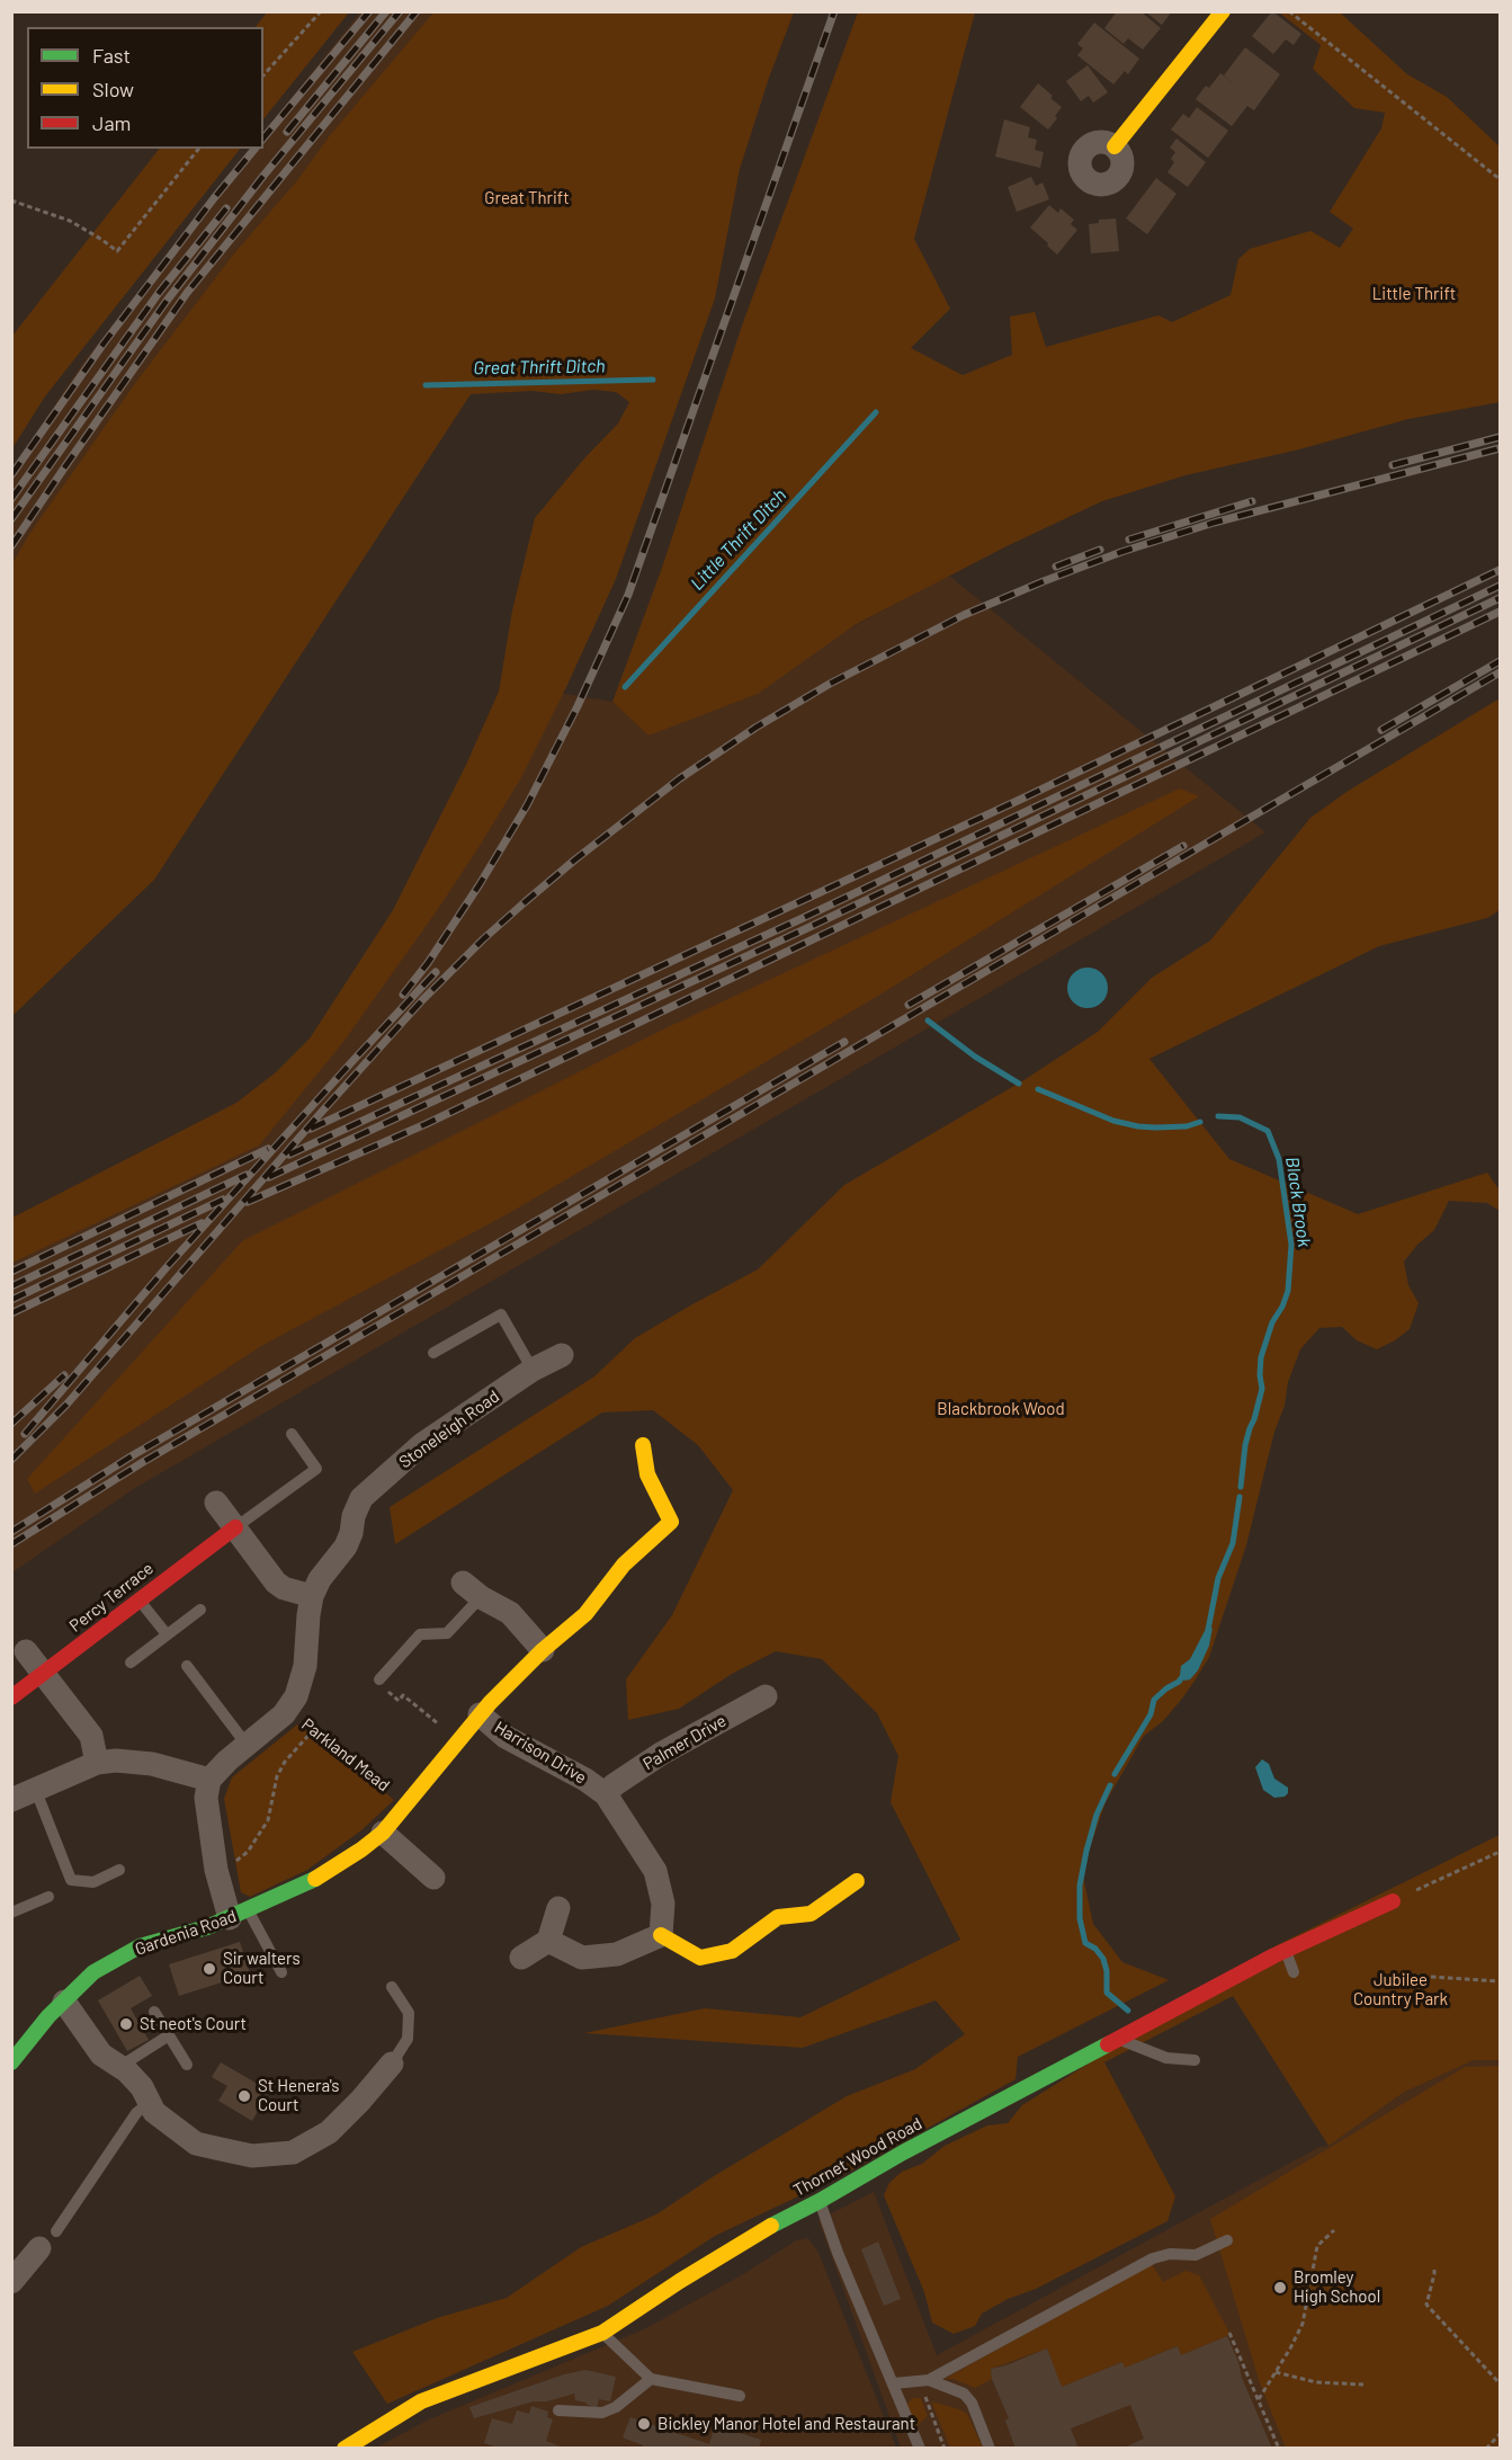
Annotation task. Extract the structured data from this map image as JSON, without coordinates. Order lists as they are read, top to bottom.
{
  "streets": {
    "street": [
      "Stoneleigh Road",
      "Percy Terrace",
      "Palmer Drive",
      "Harrison Drive",
      "Parkland Mead",
      "Gardenia Road",
      "Thornet Wood Road"
    ]
  },
  "crossings": [
    ["Stoneleigh Road", "Parkland Mead"],
    ["Palmer Drive", "Harrison Drive"],
    ["Harrison Drive", "Gardenia Road"],
    ["Parkland Mead", "Gardenia Road"]
  ],
  "water": ["Great Thrift Ditch", "Little Thrift Ditch", "Black Brook"],
  "parks": [
    "Great Thrift",
    "Little Thrift",
    "Blackbrook Wood",
    "Jubilee Country Park"
  ],
  "places": [
    "Sir walters Court",
    "St neot's Court",
    "St Henera's Court",
    "Bromley High School",
    "Bickley Manor Hotel and Restaurant"
  ],
  "legend": ["Fast", "Slow", "Jam"]
}
